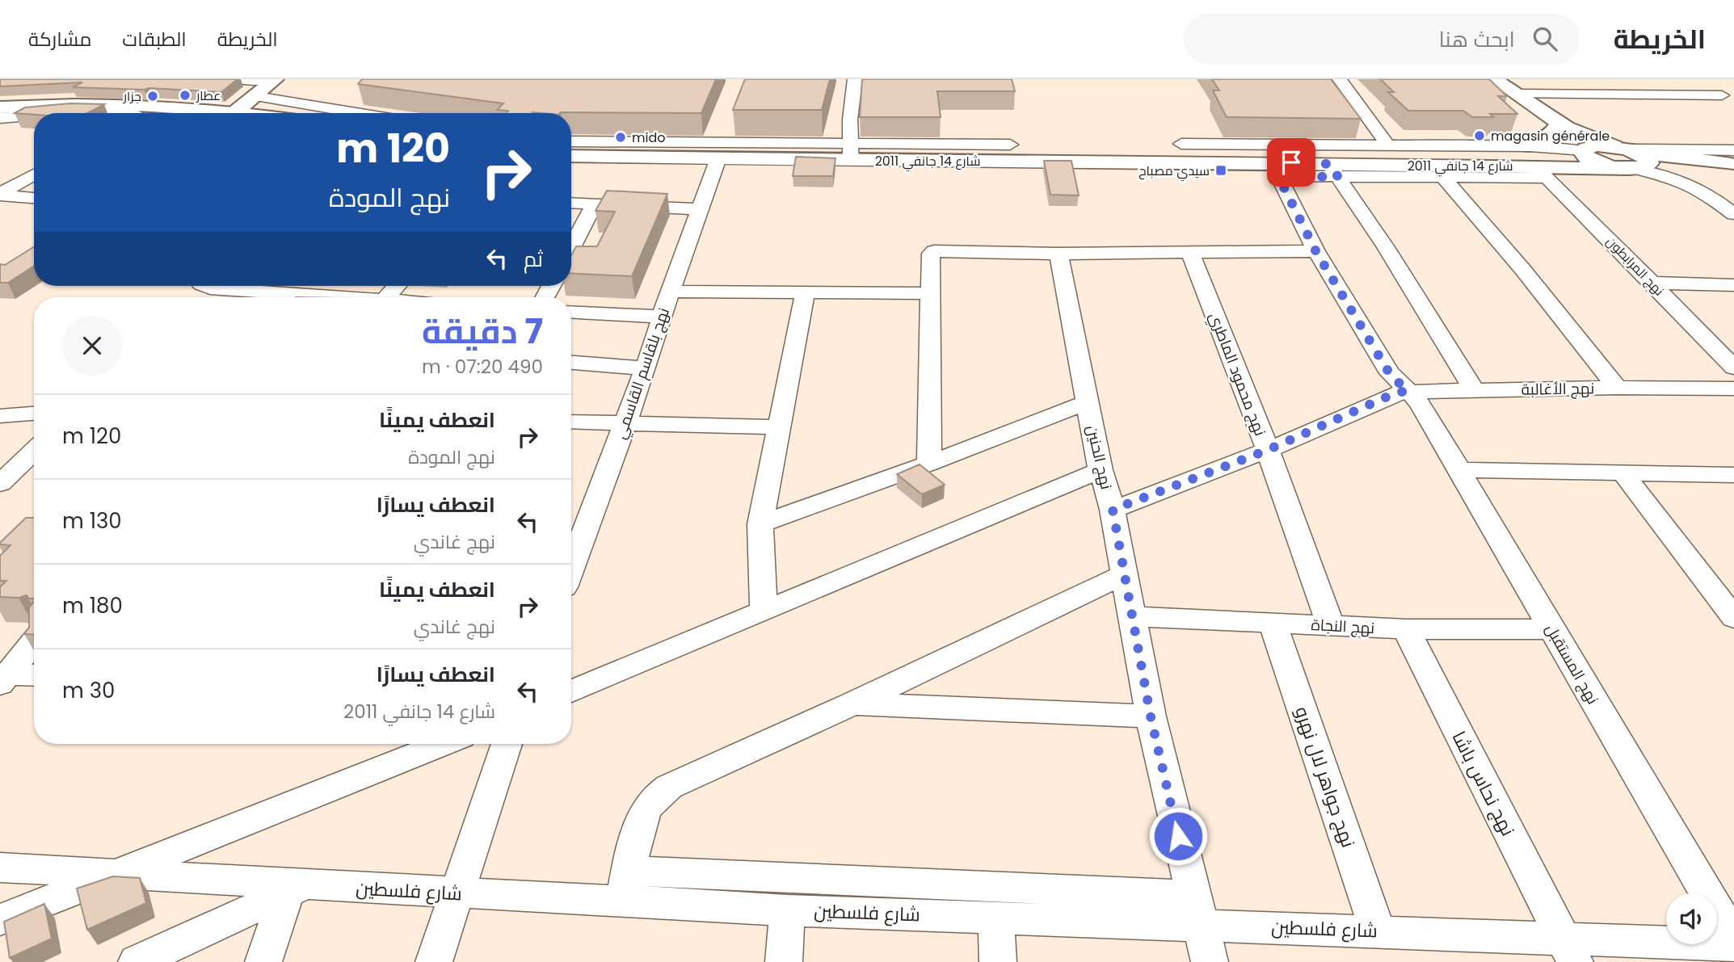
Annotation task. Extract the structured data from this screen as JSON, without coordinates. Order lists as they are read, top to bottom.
{
  "streets": {
    "main road": ["شارع 14 جانفي 2011"],
    "street": [
      "نهج المرابطون",
      "نهج بلقاسم القاسمي",
      "نهج محمود الماطري",
      "نهج الأغالبة",
      "نهج الحنين",
      "نهج النجاة",
      "نهج المستقبل",
      "نهج جواهر لال نهرو",
      "نهج نحاس باشا",
      "شارع فلسطين"
    ]
  },
  "crossings": [
    ["شارع 14 جانفي 2011", "نهج المرابطون"],
    ["شارع 14 جانفي 2011", "نهج بلقاسم القاسمي"],
    ["شارع 14 جانفي 2011", "نهج المستقبل"],
    ["نهج محمود الماطري", "نهج النجاة"],
    ["نهج الأغالبة", "نهج المستقبل"],
    ["نهج الحنين", "نهج النجاة"],
    ["نهج الحنين", "شارع فلسطين"],
    ["نهج النجاة", "نهج المستقبل"],
    ["نهج النجاة", "نهج جواهر لال نهرو"],
    ["نهج النجاة", "نهج نحاس باشا"],
    ["نهج جواهر لال نهرو", "شارع فلسطين"],
    ["نهج نحاس باشا", "شارع فلسطين"]
  ],
  "places": {
    "other": [
      "عطار",
      "جزار",
      "magasin générale",
      "mido"
    ],
    "transit": ["سيدي مصباح"]
  },
  "page": {
    "header": "الخريطة",
    "search": "ابحث هنا",
    "nav": ["الخريطة", "الطبقات", "مشاركة"],
    "turn": ["120 m", "نهج المودة"],
    "then": "ثم",
    "heading": ["7 دقيقة", "490 m · 07:20"],
    "list": [
      {
        "name": "انعطف يمينًا",
        "note": "نهج المودة",
        "value": "120 m"
      },
      {
        "name": "انعطف يسارًا",
        "note": "نهج غاندي",
        "value": "130 m"
      },
      {
        "name": "انعطف يمينًا",
        "note": "نهج غاندي",
        "value": "180 m"
      },
      {
        "name": "انعطف يسارًا",
        "note": "شارع 14 جانفي 2011",
        "value": "30 m"
      }
    ]
  }
}
